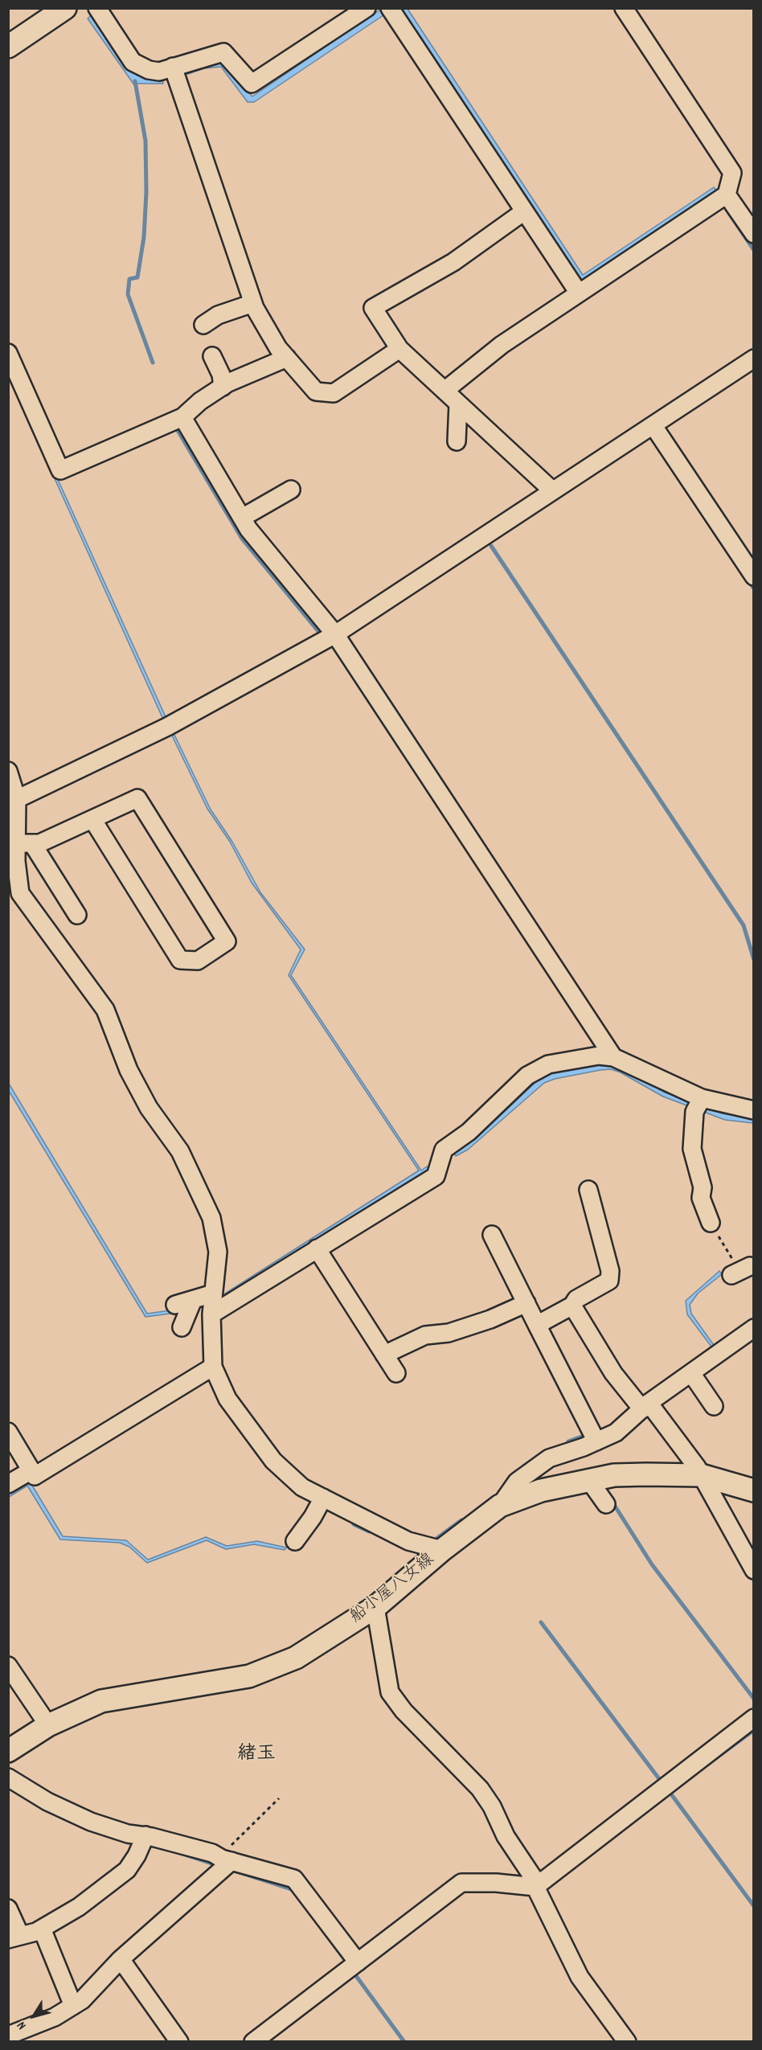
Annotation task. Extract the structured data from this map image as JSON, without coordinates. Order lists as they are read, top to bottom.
{
  "streets": {
    "main road": ["船小屋八女線"]
  },
  "districts": ["緒玉"],
  "north": "bottom left"
}
